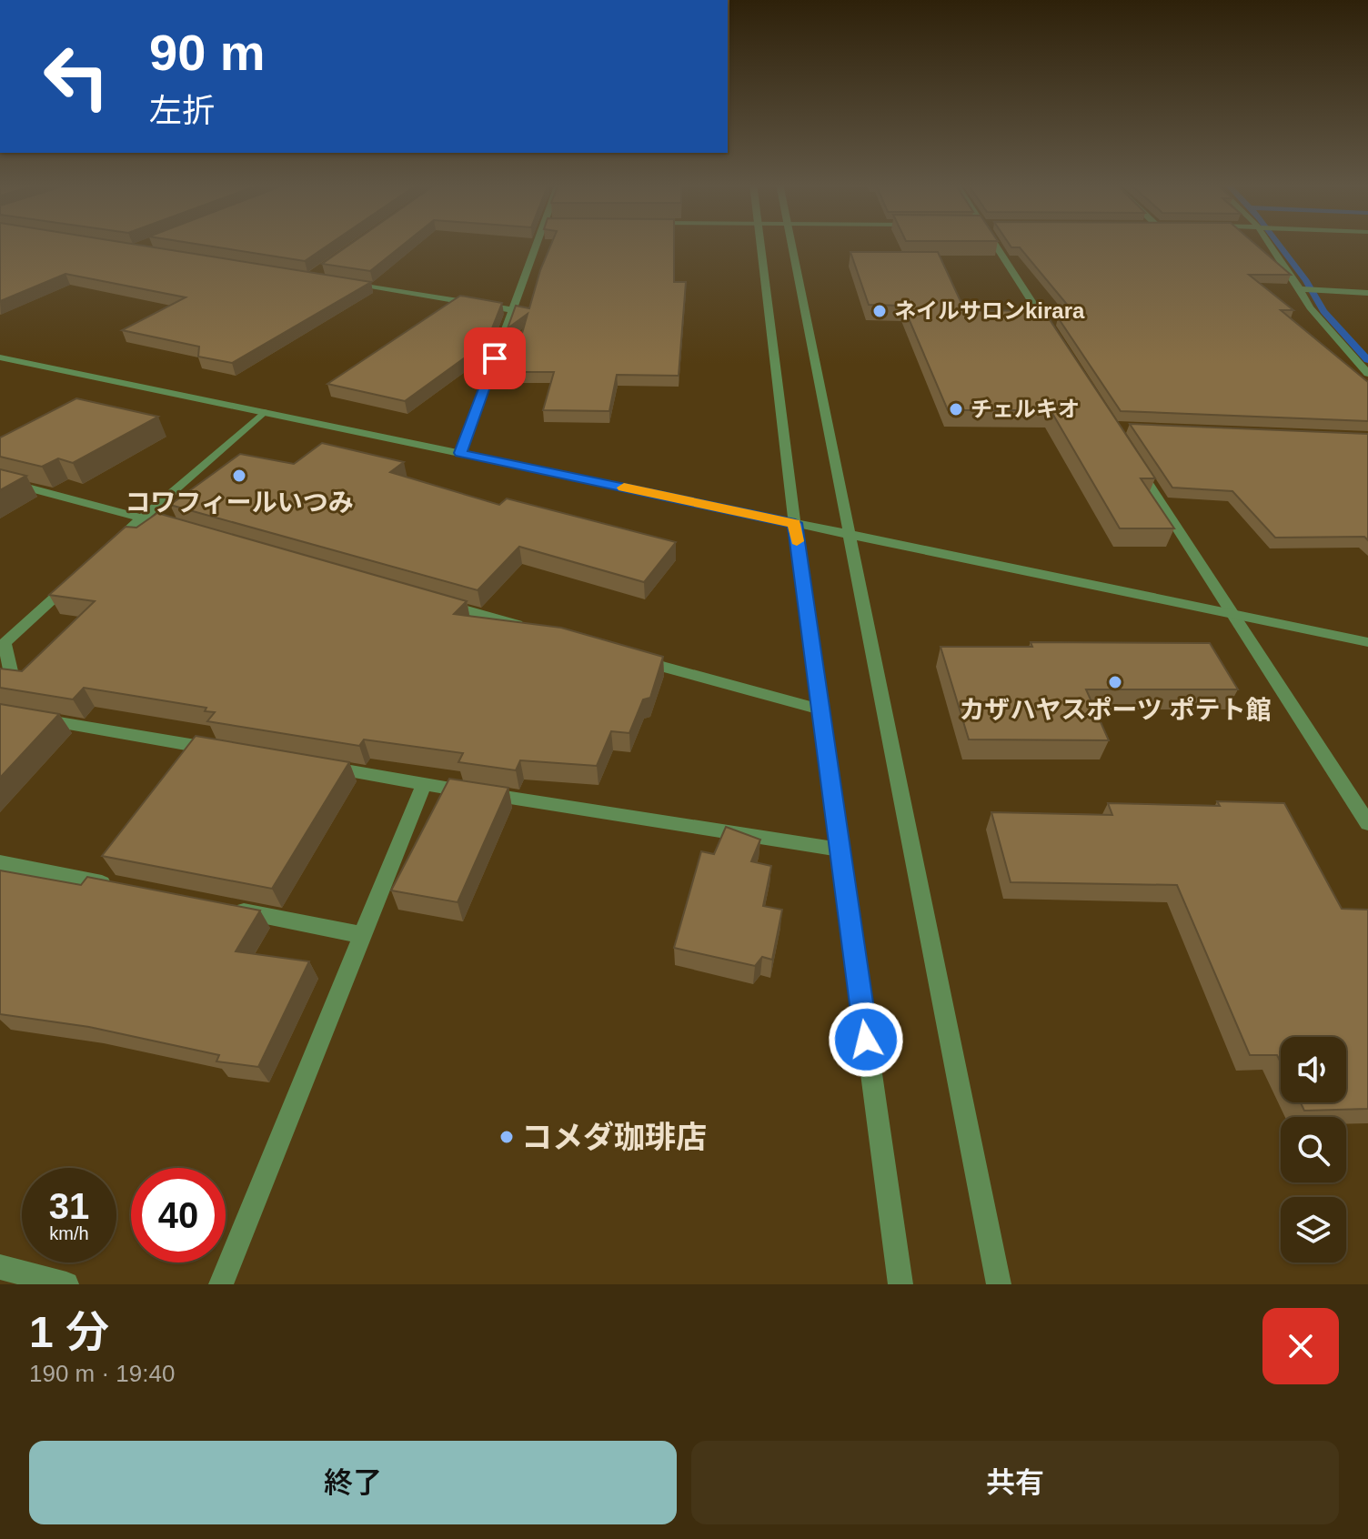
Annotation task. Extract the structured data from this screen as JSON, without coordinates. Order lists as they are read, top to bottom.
{
  "places": [
    "ネイルサロンkirara",
    "チェルキオ",
    "コワフィールいつみ",
    "カザハヤスポーツ ポテト館",
    "コメダ珈琲店"
  ],
  "page": {
    "turn": ["90 m", "左折"],
    "speed": "31 km/h",
    "limit": "40",
    "heading": ["1 分", "190 m · 19:40"],
    "buttons": ["終了", "共有"]
  }
}
